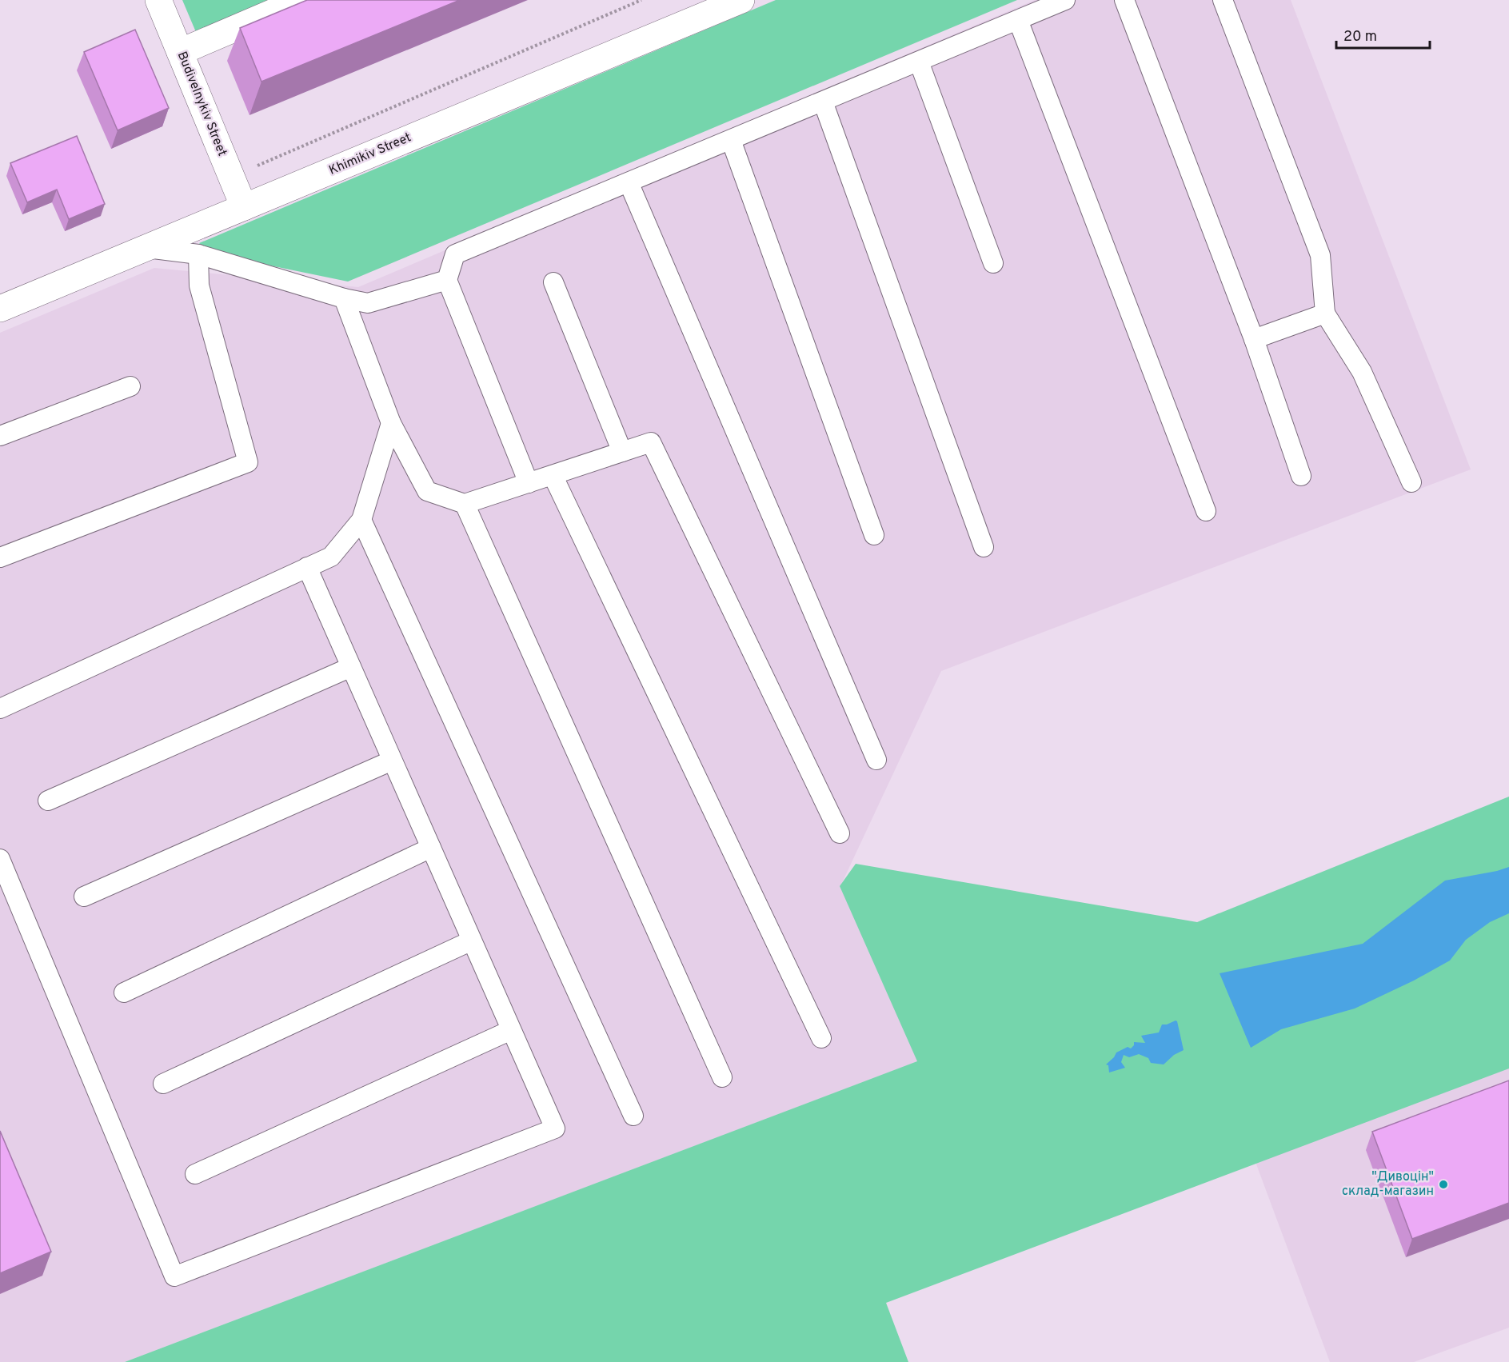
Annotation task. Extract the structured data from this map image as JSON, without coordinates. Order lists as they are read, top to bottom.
{
  "streets": {
    "street": ["Budivelnykiv Street", "Khimikiv Street"]
  },
  "crossings": [
    ["Budivelnykiv Street", "Khimikiv Street"]
  ],
  "places": ["\"Дивоцін\" склад-магазин"],
  "scale_bar": "20 m"
}
